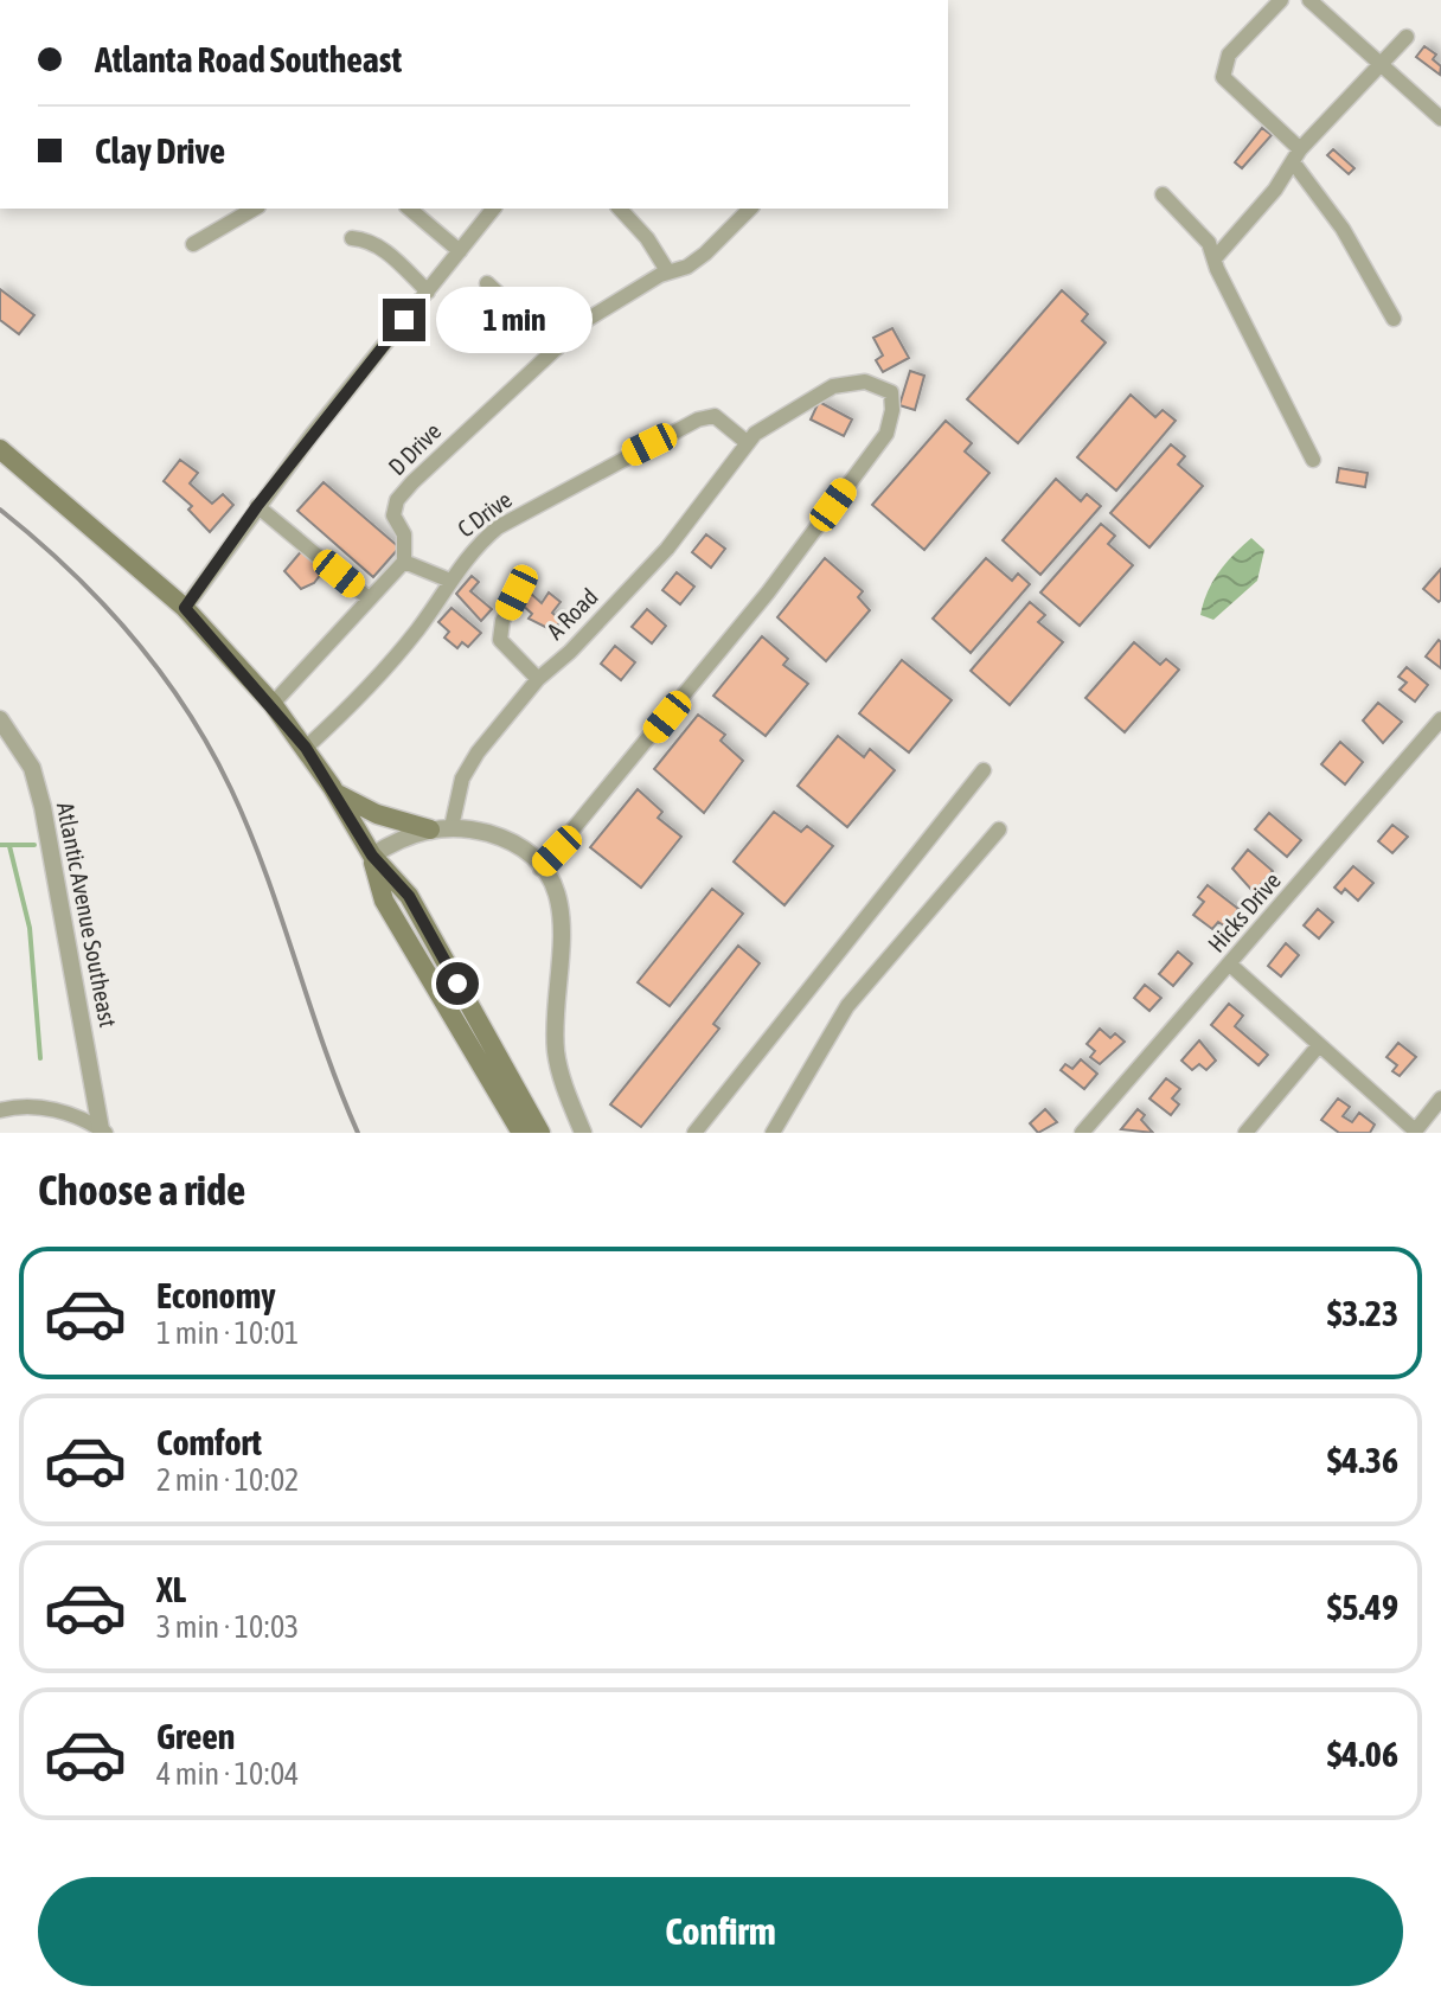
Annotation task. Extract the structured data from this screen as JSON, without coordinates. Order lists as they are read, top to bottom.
{
  "streets": {
    "street": [
      "D Drive",
      "C Drive",
      "A Road",
      "Hicks Drive",
      "Atlantic Avenue Southeast"
    ]
  },
  "crossings": [
    ["C Drive", "A Road"]
  ],
  "page": {
    "banner": ["Atlanta Road Southeast", "Clay Drive"],
    "bubble": "1 min",
    "heading": "Choose a ride",
    "list": [
      {
        "name": "Economy",
        "note": "1 min · 10:01",
        "value": "$3.23"
      },
      {
        "name": "Comfort",
        "note": "2 min · 10:02",
        "value": "$4.36"
      },
      {
        "name": "XL",
        "note": "3 min · 10:03",
        "value": "$5.49"
      },
      {
        "name": "Green",
        "note": "4 min · 10:04",
        "value": "$4.06"
      }
    ],
    "buttons": "Confirm"
  }
}
